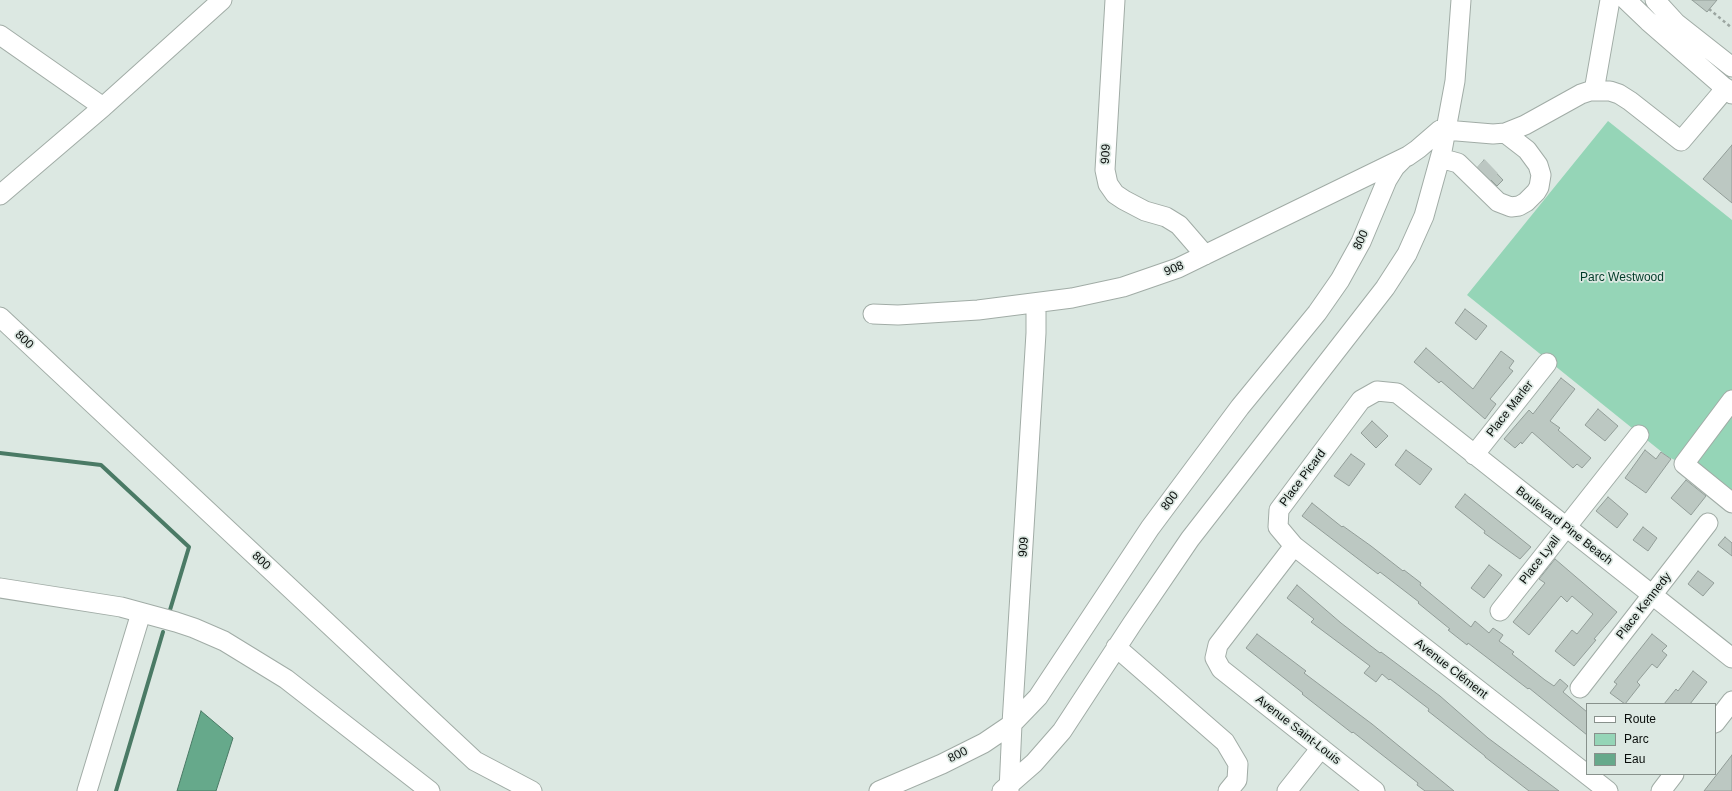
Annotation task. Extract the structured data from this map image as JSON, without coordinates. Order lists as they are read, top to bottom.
{
  "streets": {
    "street": [
      "909",
      "800",
      "908",
      "Place Marler",
      "Place Picard",
      "Boulevard Pine Beach",
      "Place Lyall",
      "Place Kennedy",
      "Avenue Clément",
      "Avenue Saint-Louis"
    ]
  },
  "crossings": [
    ["909", "800"],
    ["909", "908"],
    ["800", "908"],
    ["Place Marler", "Boulevard Pine Beach"],
    ["Place Picard", "Boulevard Pine Beach"],
    ["Place Picard", "Avenue Clément"],
    ["Place Picard", "Avenue Saint-Louis"],
    ["Boulevard Pine Beach", "Place Lyall"],
    ["Boulevard Pine Beach", "Place Kennedy"],
    ["Avenue Clément", "Avenue Saint-Louis"]
  ],
  "parks": ["Parc Westwood"],
  "legend": ["Route", "Parc", "Eau"]
}
